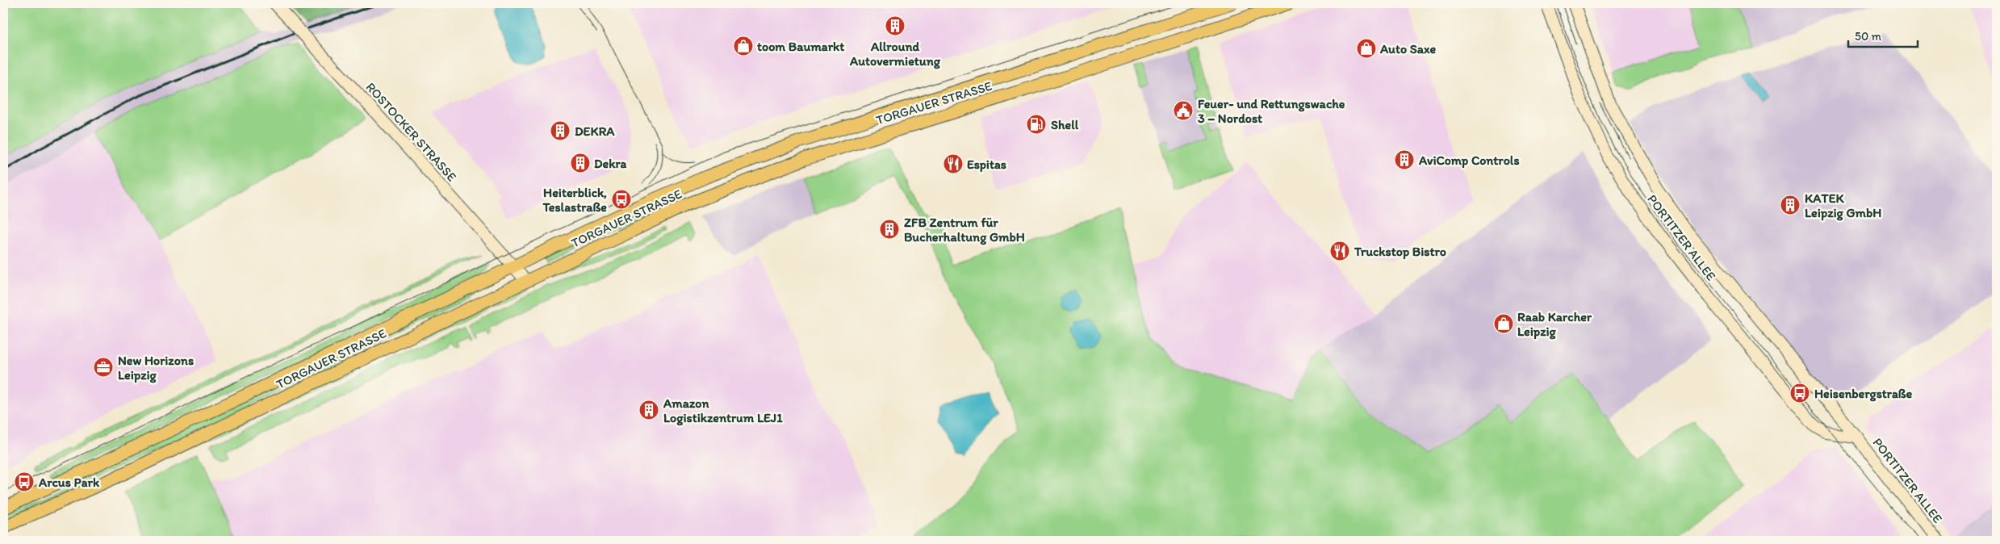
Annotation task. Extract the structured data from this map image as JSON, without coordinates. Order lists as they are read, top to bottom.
{
  "streets": {
    "main road": ["TORGAUER STRASSE", "ROSTOCKER STRASSE", "PORTITZER ALLEE"]
  },
  "crossings": [
    ["TORGAUER STRASSE", "ROSTOCKER STRASSE"]
  ],
  "places": {
    "building": [
      "Allround Autovermietung",
      "DEKRA",
      "AviComp Controls",
      "Dekra",
      "KATEK Leipzig GmbH",
      "ZFB Zentrum für Bucherhaltung GmbH",
      "Amazon Logistikzentrum LEJ1"
    ],
    "shop": ["toom Baumarkt", "Auto Saxe", "Raab Karcher Leipzig"],
    "public building": ["Feuer- und Rettungswache 3 – Nordost"],
    "fuel station": ["Shell"],
    "restaurant": ["Espitas", "Truckstop Bistro"],
    "bus stop": ["Heiterblick, Teslastraße", "Heisenbergstraße", "Arcus Park"],
    "office": ["New Horizons Leipzig"]
  },
  "scale_bar": "50 m"
}
